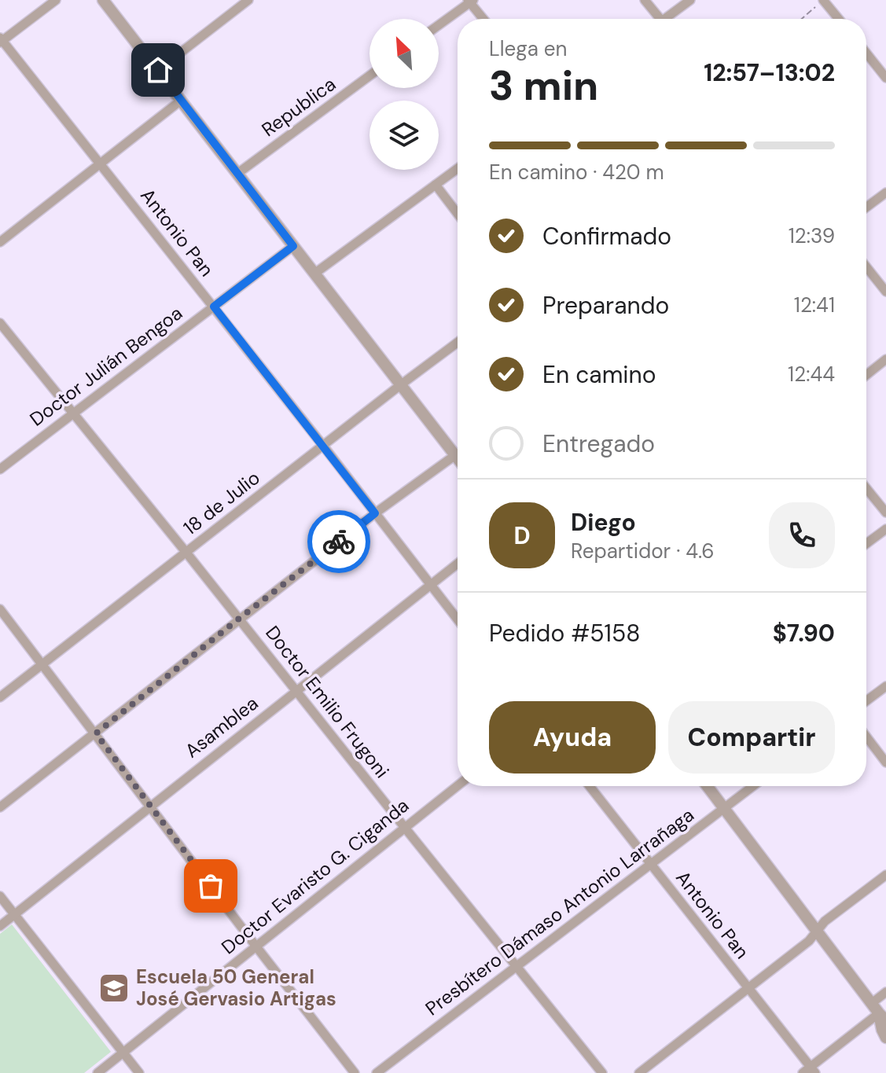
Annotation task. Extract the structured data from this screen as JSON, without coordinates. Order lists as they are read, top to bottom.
{
  "streets": {
    "street": [
      "Republica",
      "Antonio Pan",
      "Doctor Julián Bengoa",
      "18 de Julio",
      "Doctor Emilio Frugoni",
      "Asamblea",
      "Doctor Evaristo G. Ciganda",
      "Presbítero Dámaso Antonio Larrañaga"
    ]
  },
  "crossings": [
    ["Antonio Pan", "Doctor Julián Bengoa"],
    ["Antonio Pan", "18 de Julio"],
    ["Antonio Pan", "Asamblea"],
    ["Antonio Pan", "Presbítero Dámaso Antonio Larrañaga"],
    ["Doctor Julián Bengoa", "Doctor Emilio Frugoni"],
    ["18 de Julio", "Doctor Emilio Frugoni"],
    ["Doctor Emilio Frugoni", "Asamblea"],
    ["Doctor Emilio Frugoni", "Doctor Evaristo G. Ciganda"],
    ["Doctor Emilio Frugoni", "Presbítero Dámaso Antonio Larrañaga"]
  ],
  "places": {
    "school or university": ["Escuela 50 General José Gervasio Artigas"]
  },
  "north": "top left",
  "page": {
    "heading": ["3 min", "Llega en", "12:57–13:02"],
    "panel": [
      "Diego",
      "Repartidor · 4.6",
      "Pedido #5158",
      "$7.90"
    ],
    "bar": "En camino · 420 m",
    "list": [
      ["Confirmado", "12:39"],
      ["Preparando", "12:41"],
      ["En camino", "12:44"],
      "Entregado"
    ],
    "round": "D",
    "buttons": ["Ayuda", "Compartir"]
  }
}
